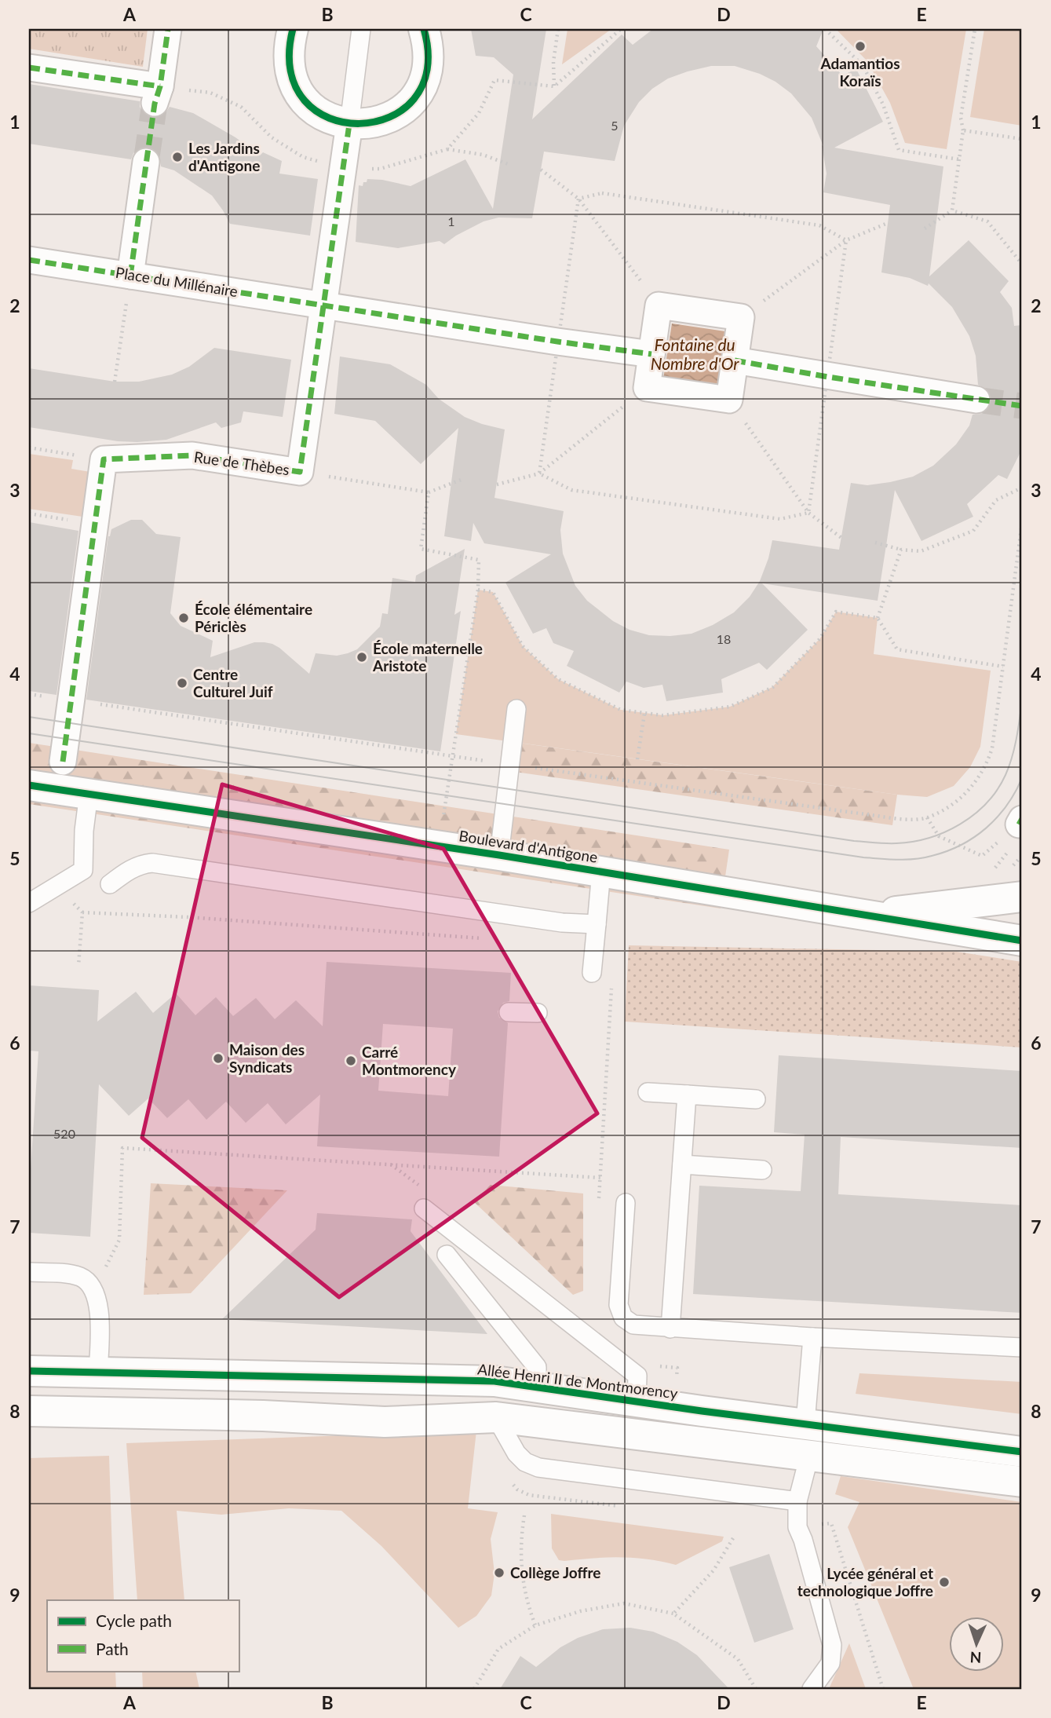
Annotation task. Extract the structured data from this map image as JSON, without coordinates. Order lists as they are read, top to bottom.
{
  "streets": {
    "street": [
      "Place du Millénaire",
      "Rue de Thèbes",
      "Boulevard d'Antigone",
      "Allée Henri II de Montmorency"
    ]
  },
  "crossings": [
    ["Place du Millénaire", "Rue de Thèbes"]
  ],
  "water": ["Fontaine du Nombre d'Or"],
  "places": [
    "Adamantios Koraïs",
    "Les Jardins d'Antigone",
    "École élémentaire Périclès",
    "École maternelle Aristote",
    "Centre Culturel Juif",
    "Maison des Syndicats",
    "Carré Montmorency",
    "Collège Joffre",
    "Lycée général et technologique Joffre"
  ],
  "house_numbers": [
    "5",
    "1",
    "18",
    "520"
  ],
  "legend": ["Cycle path", "Path"],
  "north": "bottom",
  "grid": {
    "columns": [
      "A",
      "B",
      "C",
      "D",
      "E"
    ],
    "rows": [
      "1",
      "2",
      "3",
      "4",
      "5",
      "6",
      "7",
      "8",
      "9"
    ]
  }
}
